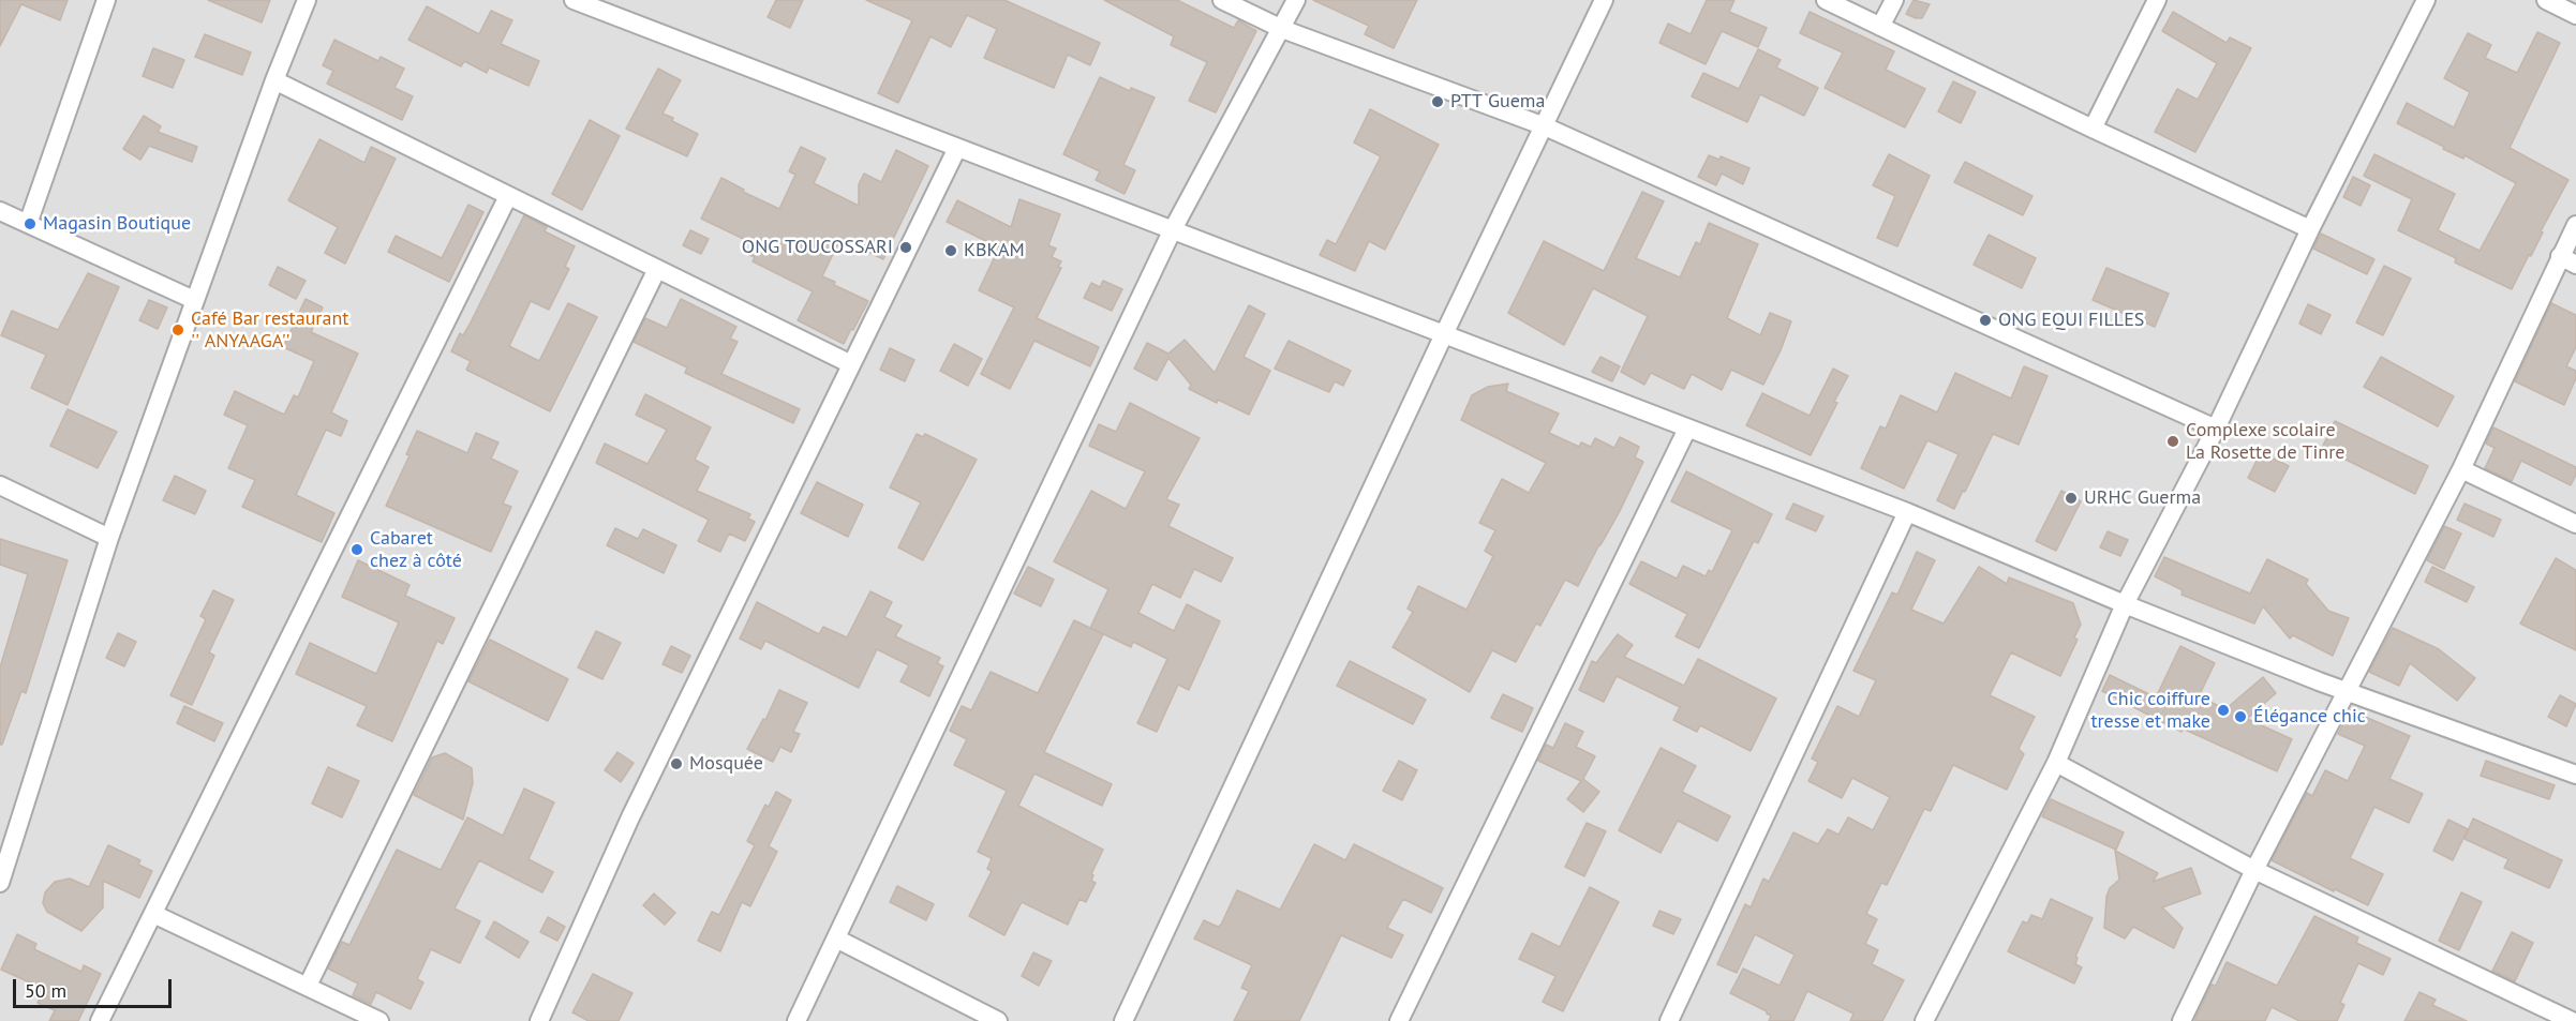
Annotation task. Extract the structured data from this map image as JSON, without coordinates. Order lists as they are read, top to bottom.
{
  "places": [
    "PTT Guema",
    "Magasin Boutique",
    "ONG TOUCOSSARI",
    "KBKAM",
    "ONG EQUI FILLES",
    "Café Bar restaurant '' ANYAAGA''",
    "Complexe scolaire La Rosette de Tinre",
    "URHC Guerma",
    "Cabaret chez à côté",
    "Chic coiffure tresse et make",
    "Élégance chic",
    "Mosquée"
  ],
  "scale_bar": "50 m"
}
